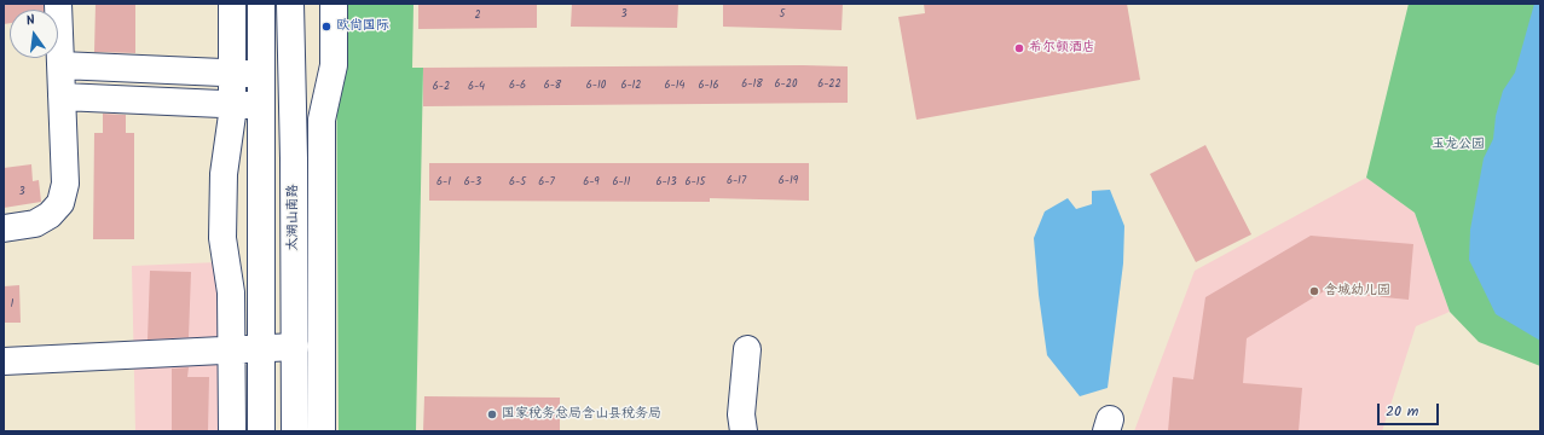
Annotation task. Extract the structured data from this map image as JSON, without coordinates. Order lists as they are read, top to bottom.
{
  "streets": {
    "street": ["太湖山南路"]
  },
  "parks": ["玉龙公园"],
  "places": [
    "欧尚国际",
    "希尔顿酒店",
    "含城幼儿园",
    "国家税务总局含山县税务局"
  ],
  "house_numbers": [
    "3",
    "5",
    "2",
    "6-18",
    "6-20",
    "6-22",
    "6-6",
    "6-8",
    "6-10",
    "6-12",
    "6-14",
    "6-16",
    "6-2",
    "6-4",
    "6-17",
    "6-19",
    "6-1",
    "6-3",
    "6-5",
    "6-7",
    "6-9",
    "6-11",
    "6-13",
    "6-15",
    "3",
    "1"
  ],
  "scale_bar": "20 m",
  "north": "top"
}
